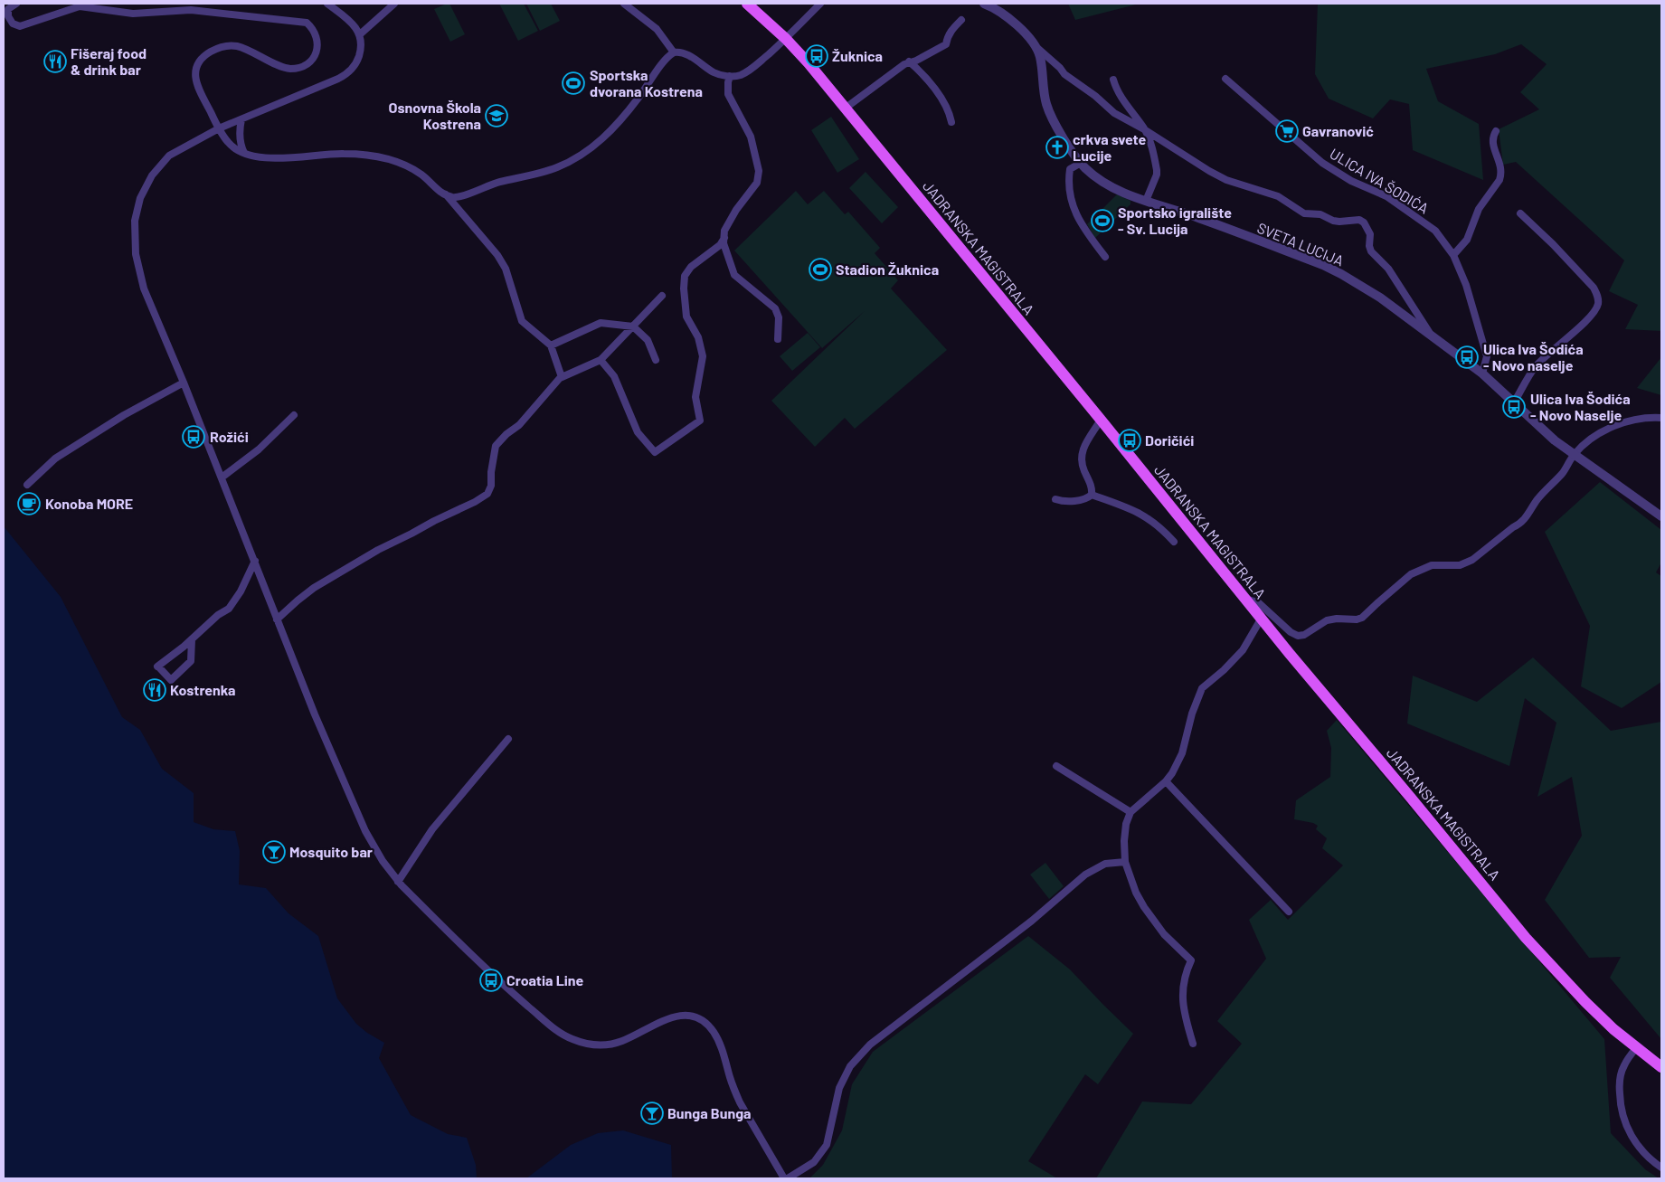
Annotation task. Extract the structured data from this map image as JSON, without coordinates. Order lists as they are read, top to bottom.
{
  "streets": {
    "main road": ["JADRANSKA MAGISTRALA"],
    "street": ["ULICA IVA ŠODIĆA", "SVETA LUCIJA"]
  },
  "crossings": [
    ["ULICA IVA ŠODIĆA", "SVETA LUCIJA"]
  ],
  "places": {
    "bus stop": [
      "Žuknica",
      "Ulica Iva Šodića - Novo naselje",
      "Ulica Iva Šodića - Novo Naselje",
      "Rožići",
      "Doričići",
      "Croatia Line"
    ],
    "restaurant": ["Fišeraj food & drink bar", "Kostrenka"],
    "sports": ["Sportska dvorana Kostrena", "Sportsko igralište - Sv. Lucija", "Stadion Žuknica"],
    "school or university": ["Osnovna Škola Kostrena"],
    "supermarket": ["Gavranović"],
    "church": ["crkva svete Lucije"],
    "cafe": ["Konoba MORE"],
    "bar": ["Mosquito bar", "Bunga Bunga"]
  }
}
